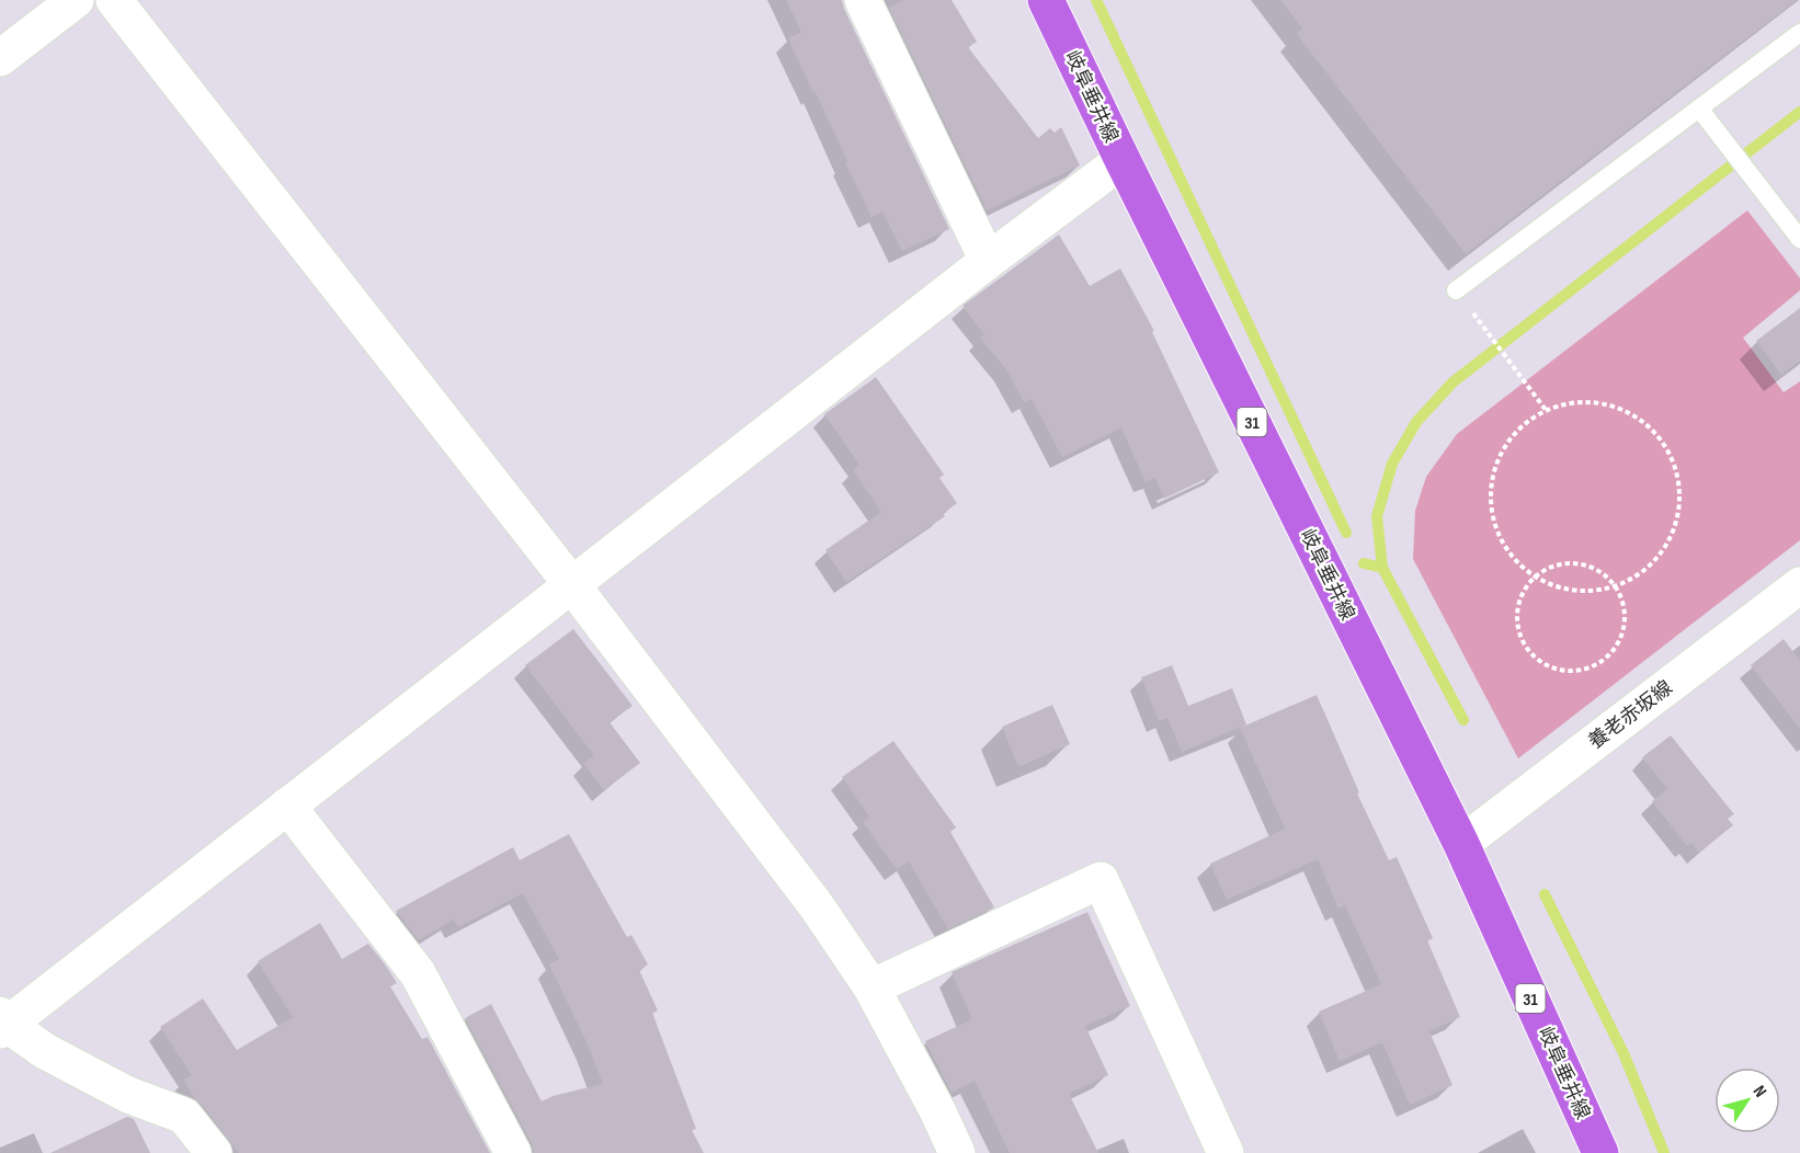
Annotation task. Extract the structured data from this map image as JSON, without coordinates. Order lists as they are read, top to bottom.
{
  "streets": {
    "main road": ["岐阜垂井線", "31"],
    "street": ["養老赤坂線"]
  },
  "crossings": [
    ["岐阜垂井線", "養老赤坂線"]
  ],
  "north": "top right"
}
